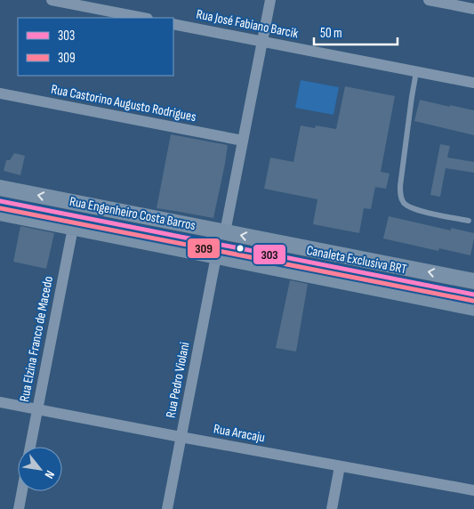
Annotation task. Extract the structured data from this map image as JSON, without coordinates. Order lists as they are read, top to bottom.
{
  "streets": {
    "street": [
      "Rua José Fabiano Barcik",
      "Rua Castorino Augusto Rodrigues",
      "Rua Engenheiro Costa Barros",
      "Rua Elzina Franco de Macedo",
      "Rua Pedro Violani",
      "Rua Aracaju"
    ],
    "lane": ["Canaleta Exclusiva BRT"]
  },
  "crossings": [
    ["Rua Engenheiro Costa Barros", "Rua Elzina Franco de Macedo"],
    ["Rua Engenheiro Costa Barros", "Rua Pedro Violani"],
    ["Rua Elzina Franco de Macedo", "Rua Aracaju"],
    ["Rua Pedro Violani", "Rua Aracaju"]
  ],
  "lines": ["transit line 303", "transit line 309"],
  "legend": ["303", "309"],
  "scale_bar": "50 m",
  "north": "bottom right"
}
